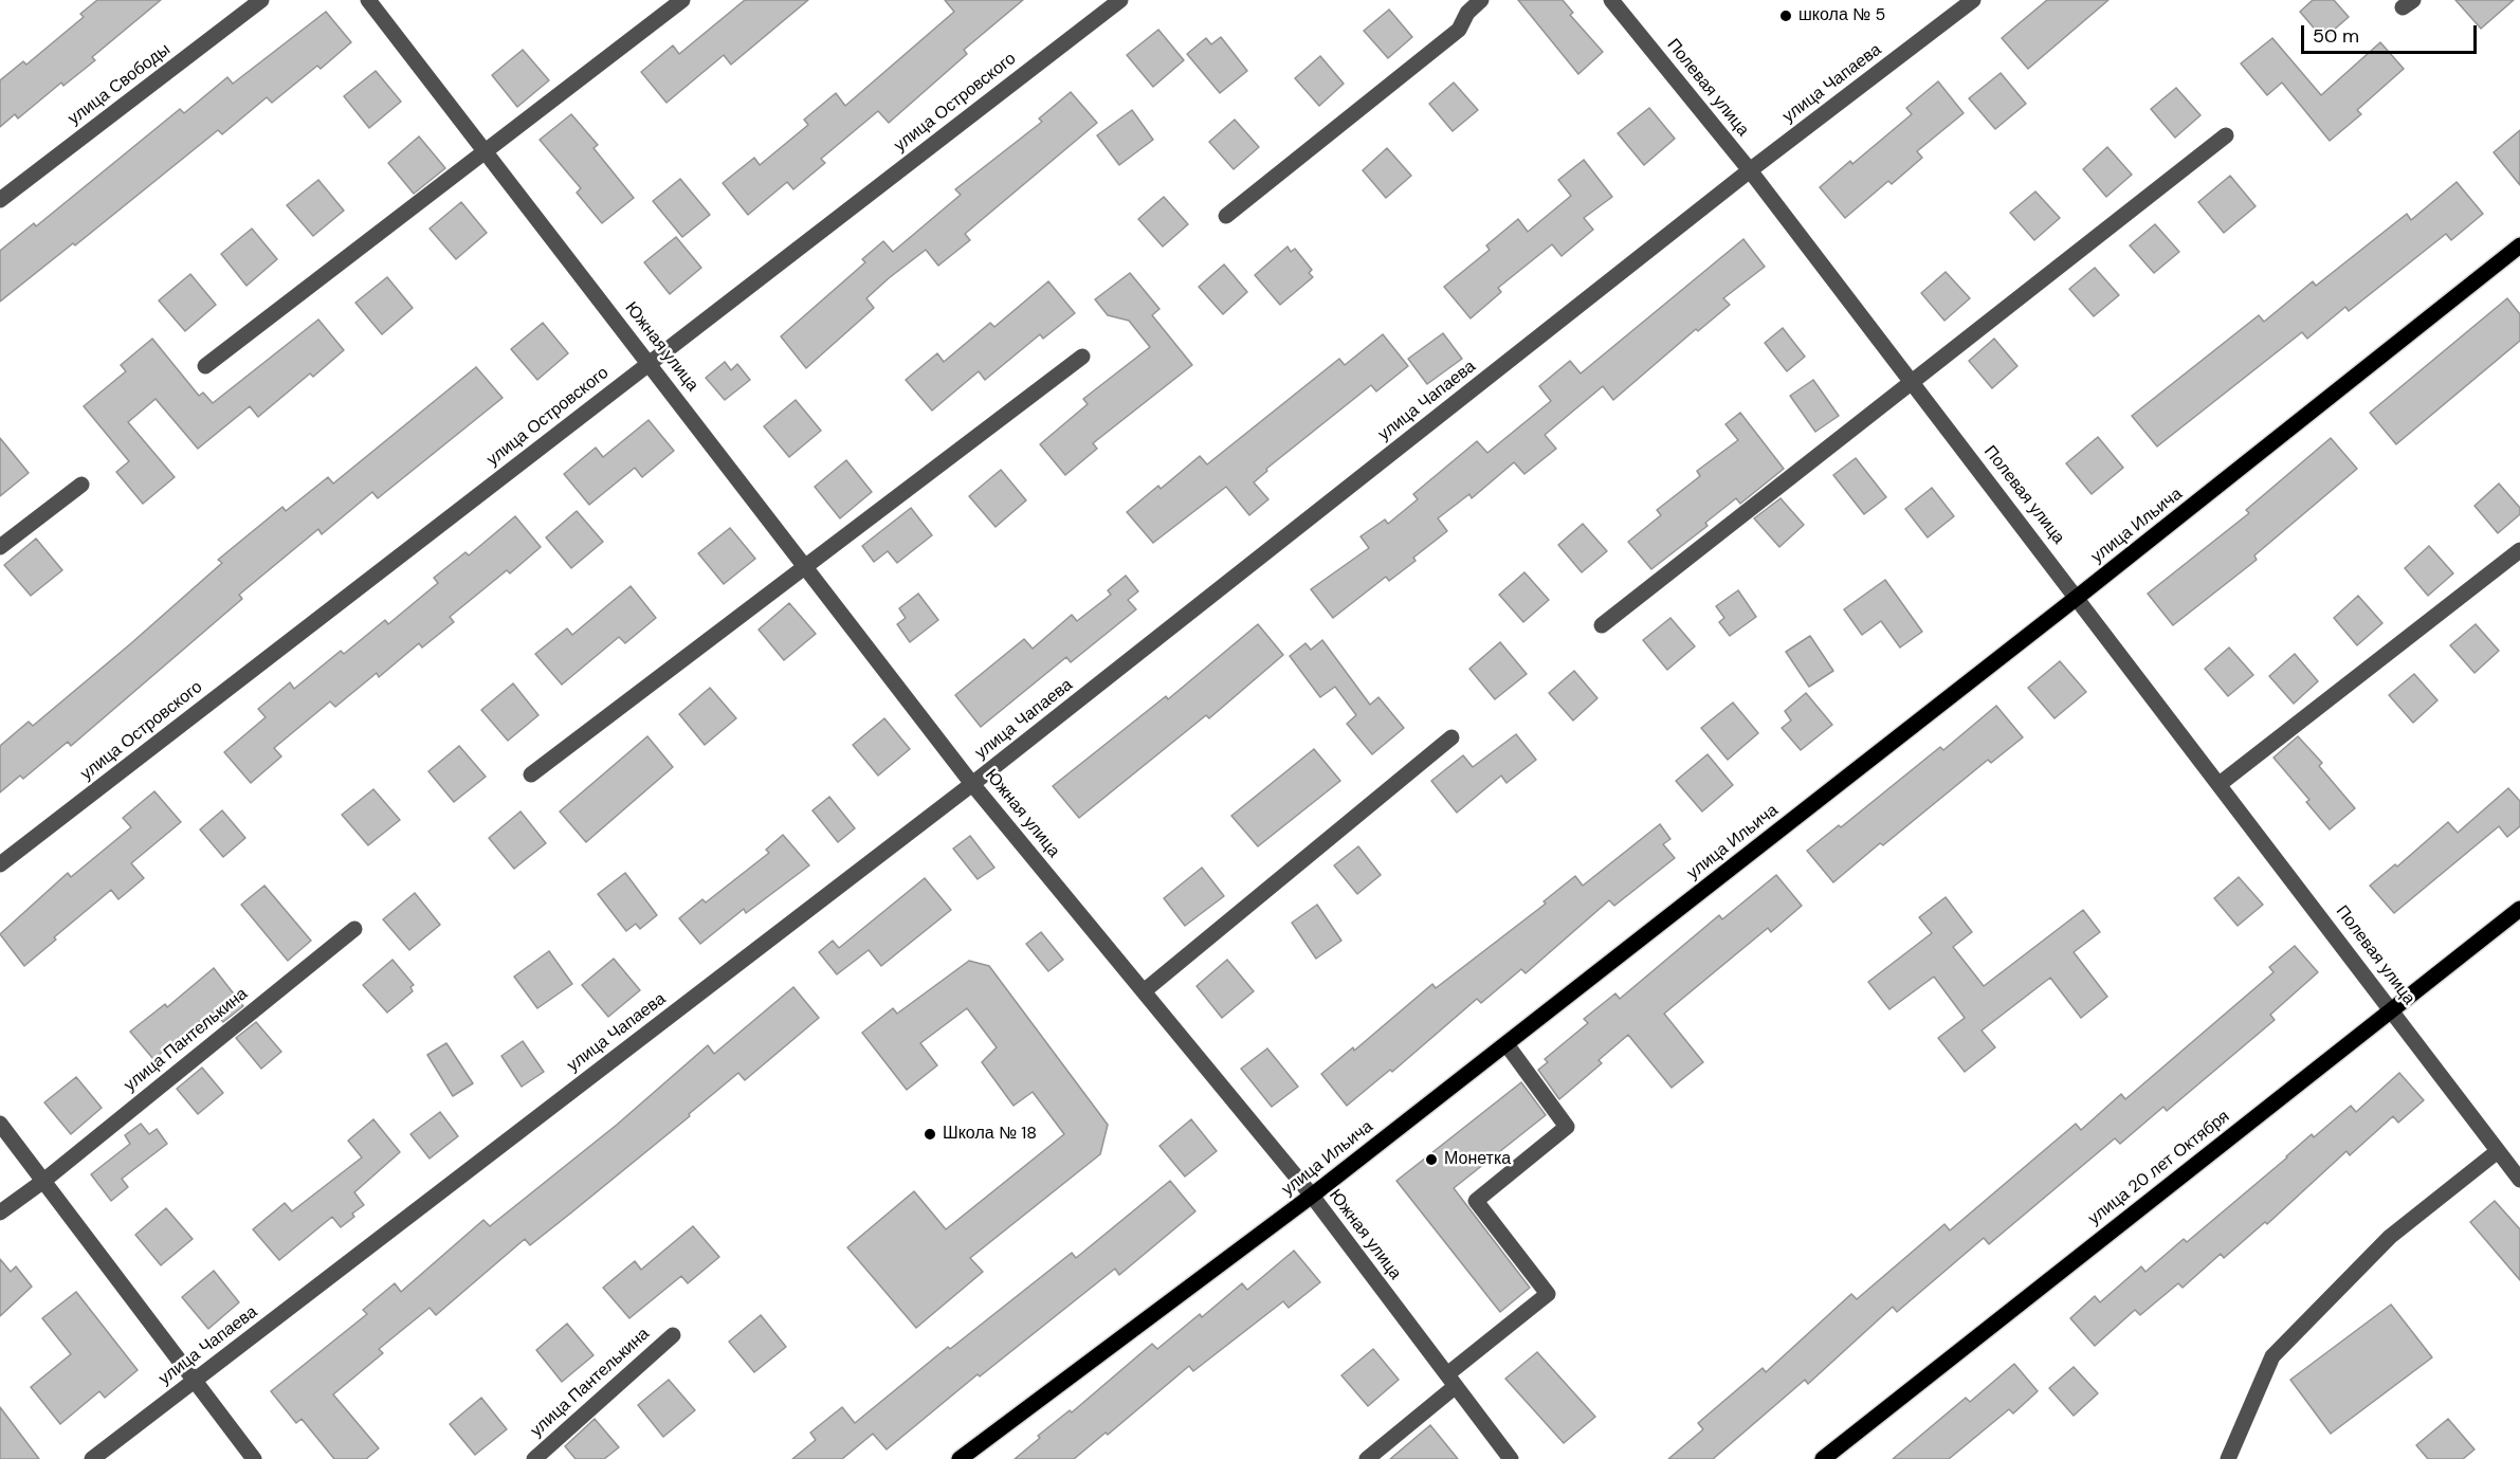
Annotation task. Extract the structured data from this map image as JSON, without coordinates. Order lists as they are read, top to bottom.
{
  "streets": {
    "main road": ["улица Ильича", "улица 20 лет Октября"],
    "street": [
      "улица Чапаева",
      "улица Свободы",
      "Полевая улица",
      "улица Островского",
      "Южная улица",
      "улица Пантелькина"
    ]
  },
  "crossings": [
    ["улица Чапаева", "Полевая улица"],
    ["улица Чапаева", "Южная улица"],
    ["Полевая улица", "улица Ильича"],
    ["Полевая улица", "улица 20 лет Октября"],
    ["улица Островского", "Южная улица"],
    ["Южная улица", "улица Ильича"]
  ],
  "places": ["школа № 5", "Школа № 18", "Монетка"],
  "scale_bar": "50 m"
}
